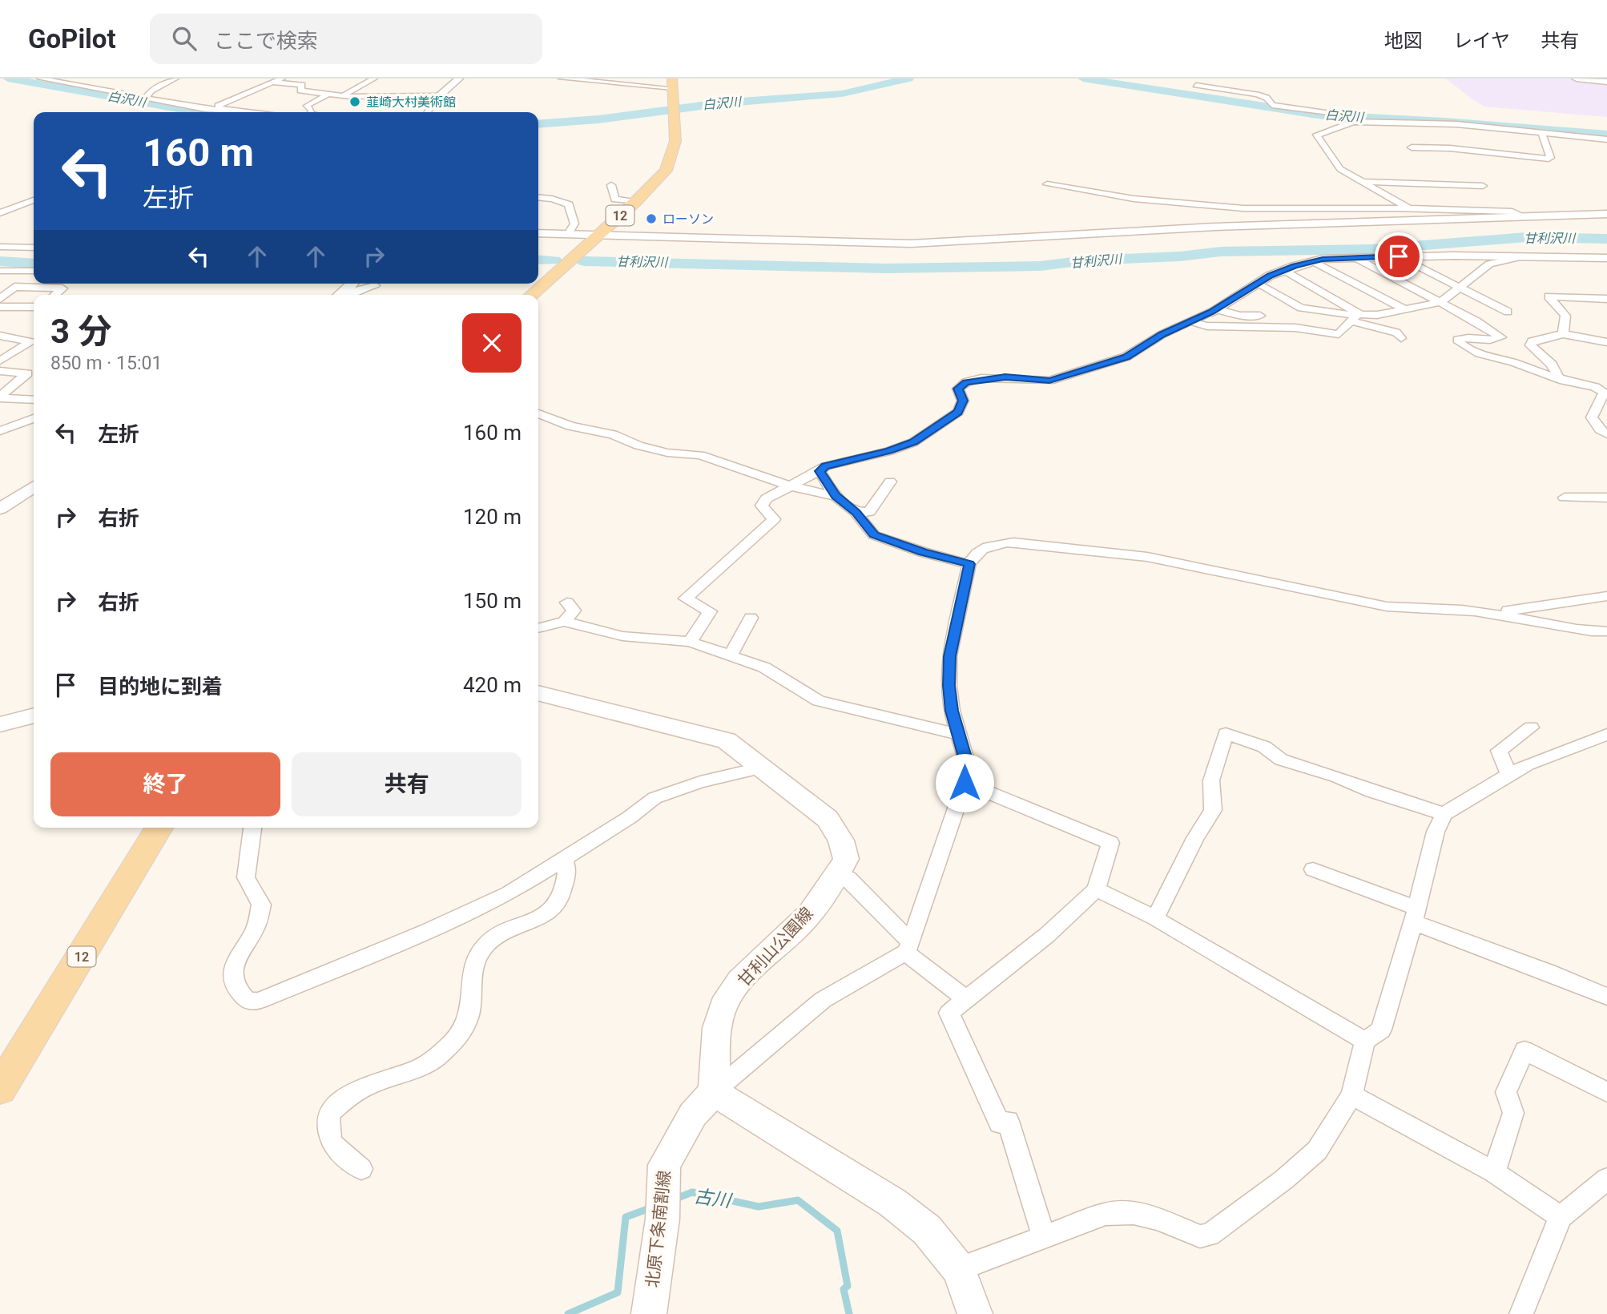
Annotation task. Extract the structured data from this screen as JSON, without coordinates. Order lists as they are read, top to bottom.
{
  "streets": {
    "main road": ["12", "甘利山公園線", "北原下条南割線"]
  },
  "crossings": [
    ["甘利山公園線", "北原下条南割線"]
  ],
  "water": ["白沢川", "甘利沢川", "古川"],
  "places": ["韮崎大村美術館", "ローソン"],
  "page": {
    "header": "GoPilot",
    "search": "ここで検索",
    "nav": ["地図", "レイヤ", "共有"],
    "turn": ["160 m", "左折"],
    "heading": ["3 分", "850 m · 15:01"],
    "list": [
      {
        "name": "左折",
        "value": "160 m"
      },
      {
        "name": "右折",
        "value": "120 m"
      },
      {
        "name": "右折",
        "value": "150 m"
      },
      {
        "name": "目的地に到着",
        "value": "420 m"
      }
    ],
    "buttons": ["終了", "共有"]
  }
}
